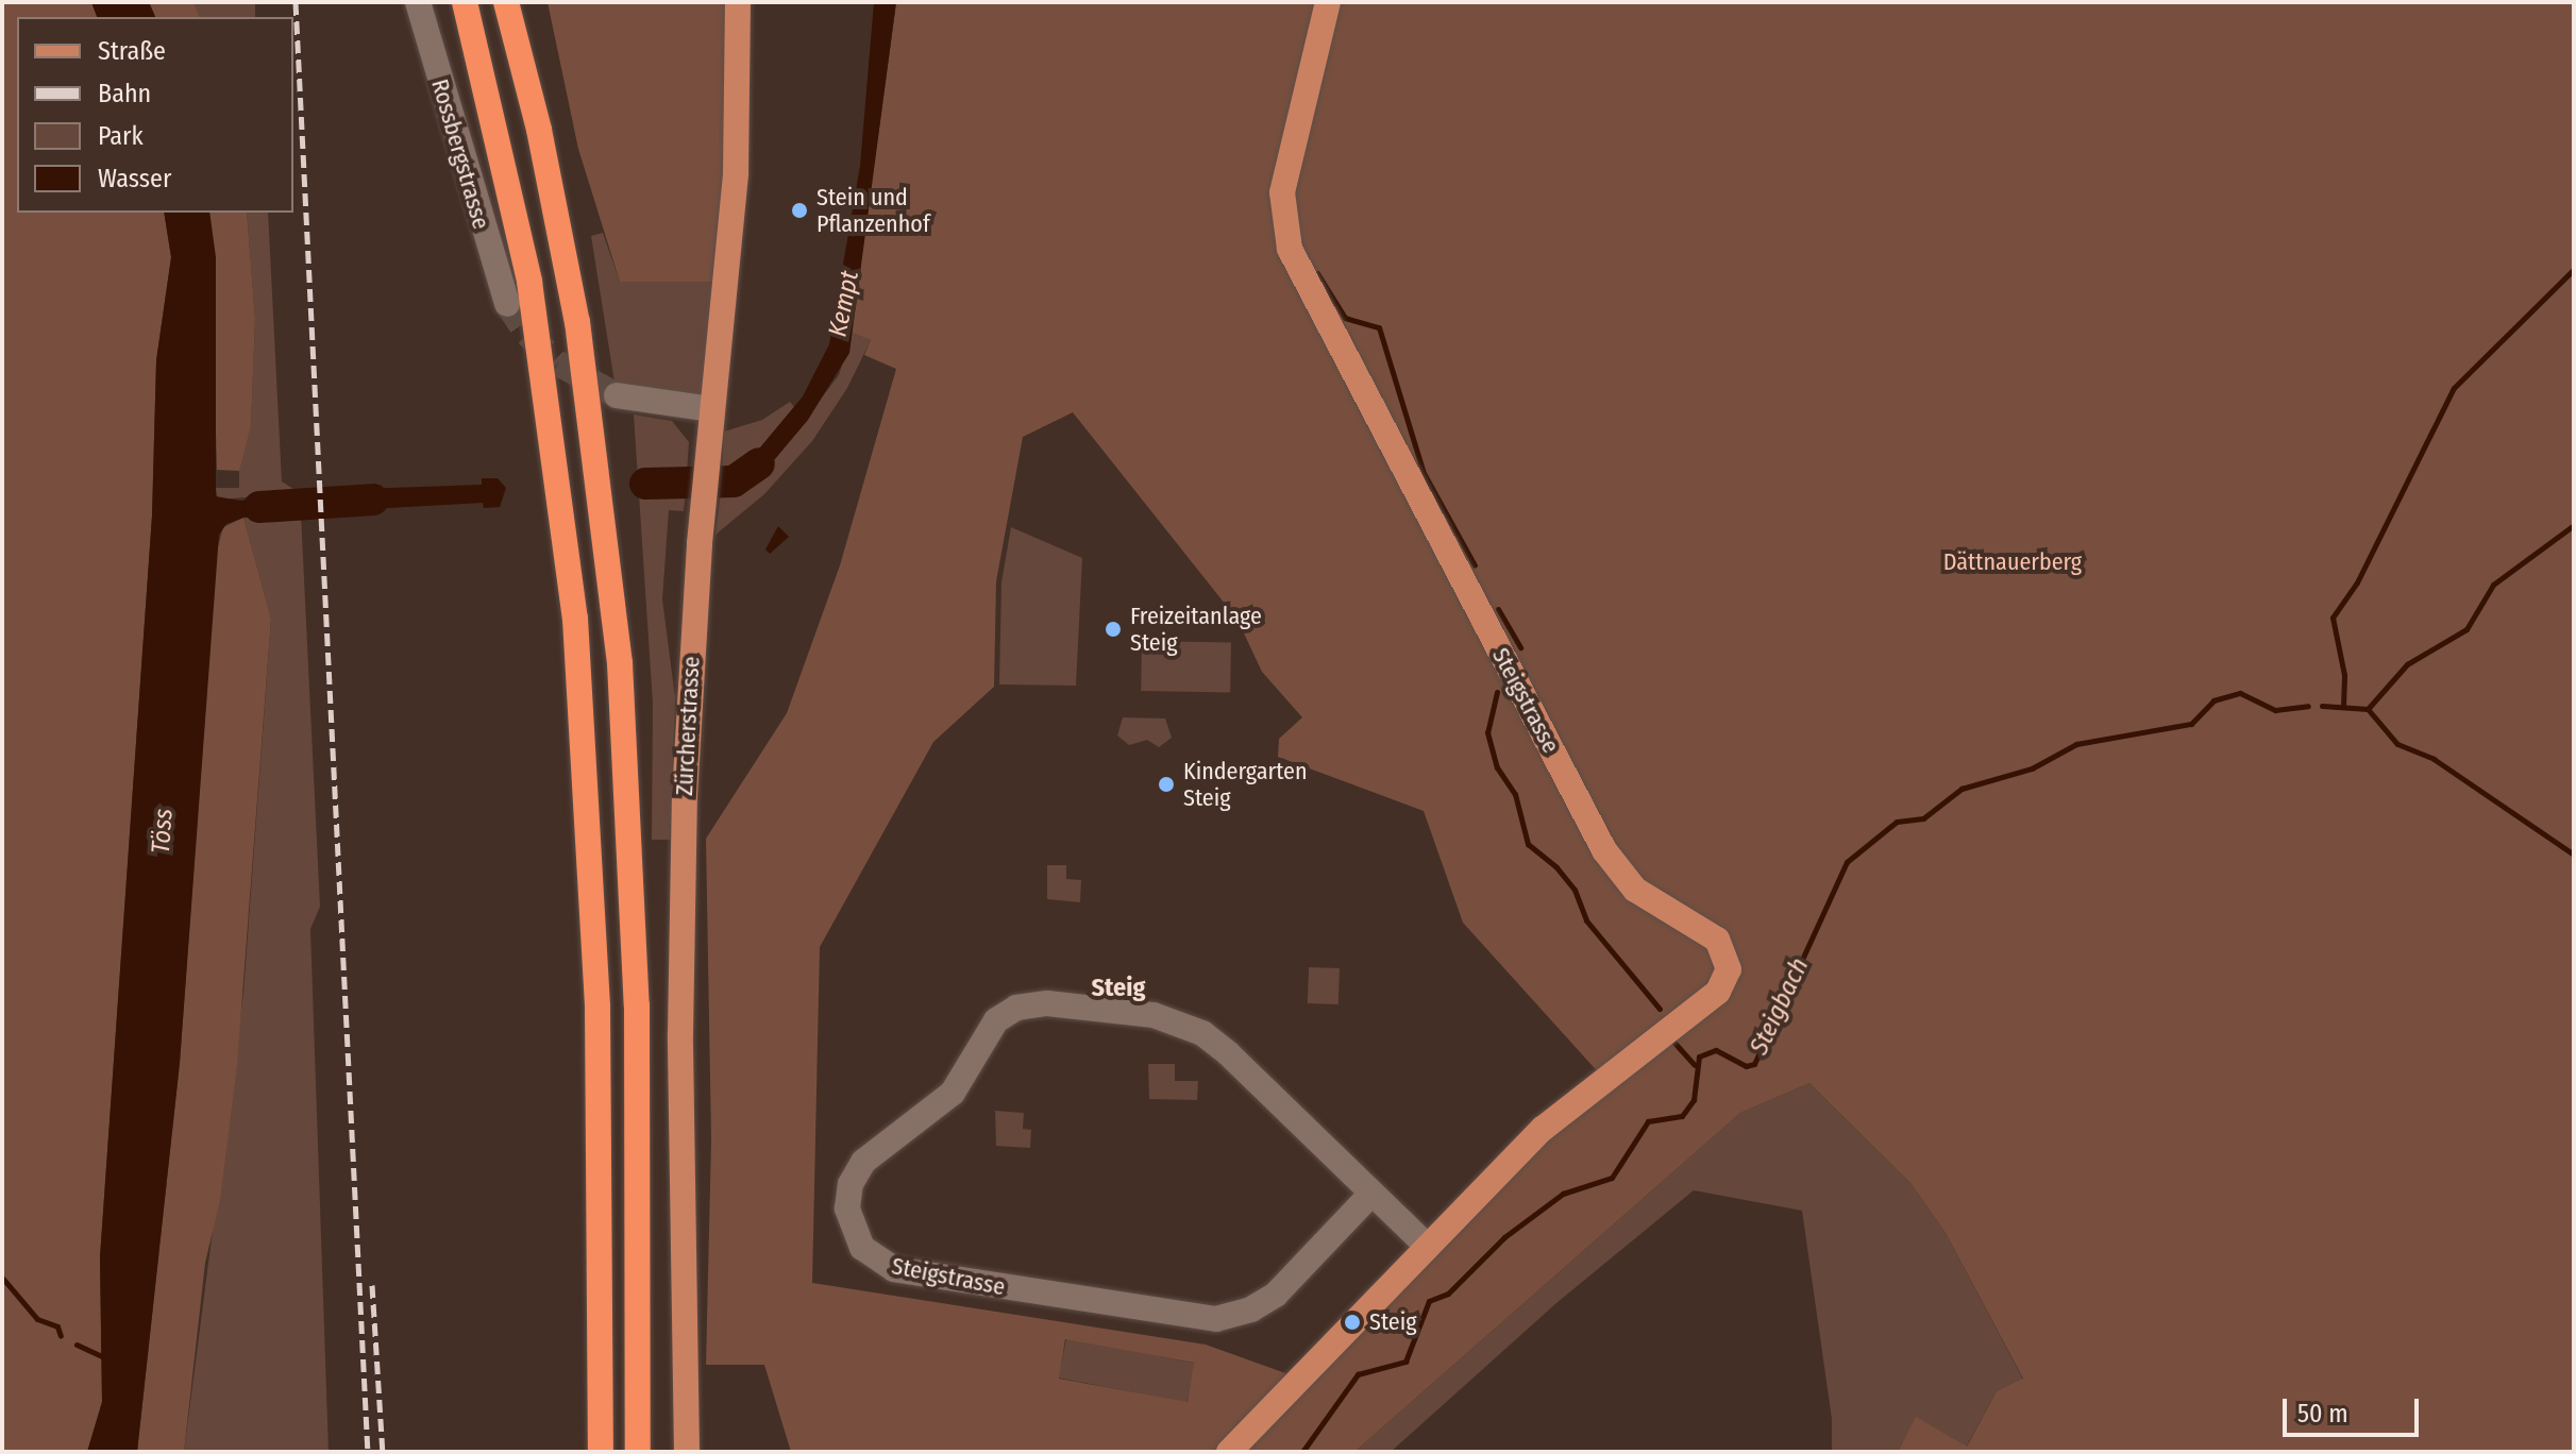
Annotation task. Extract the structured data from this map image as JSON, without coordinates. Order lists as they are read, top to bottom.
{
  "streets": {
    "main road": ["Steigstrasse", "Zürcherstrasse"],
    "street": ["Rossbergstrasse"]
  },
  "districts": ["Steig"],
  "water": ["Kempt", "Töss", "Steigbach"],
  "parks": ["Dättnauerberg"],
  "places": [
    "Stein und Pflanzenhof",
    "Freizeitanlage Steig",
    "Kindergarten Steig",
    "Steig"
  ],
  "legend": [
    "Straße",
    "Bahn",
    "Park",
    "Wasser"
  ],
  "scale_bar": "50 m"
}
